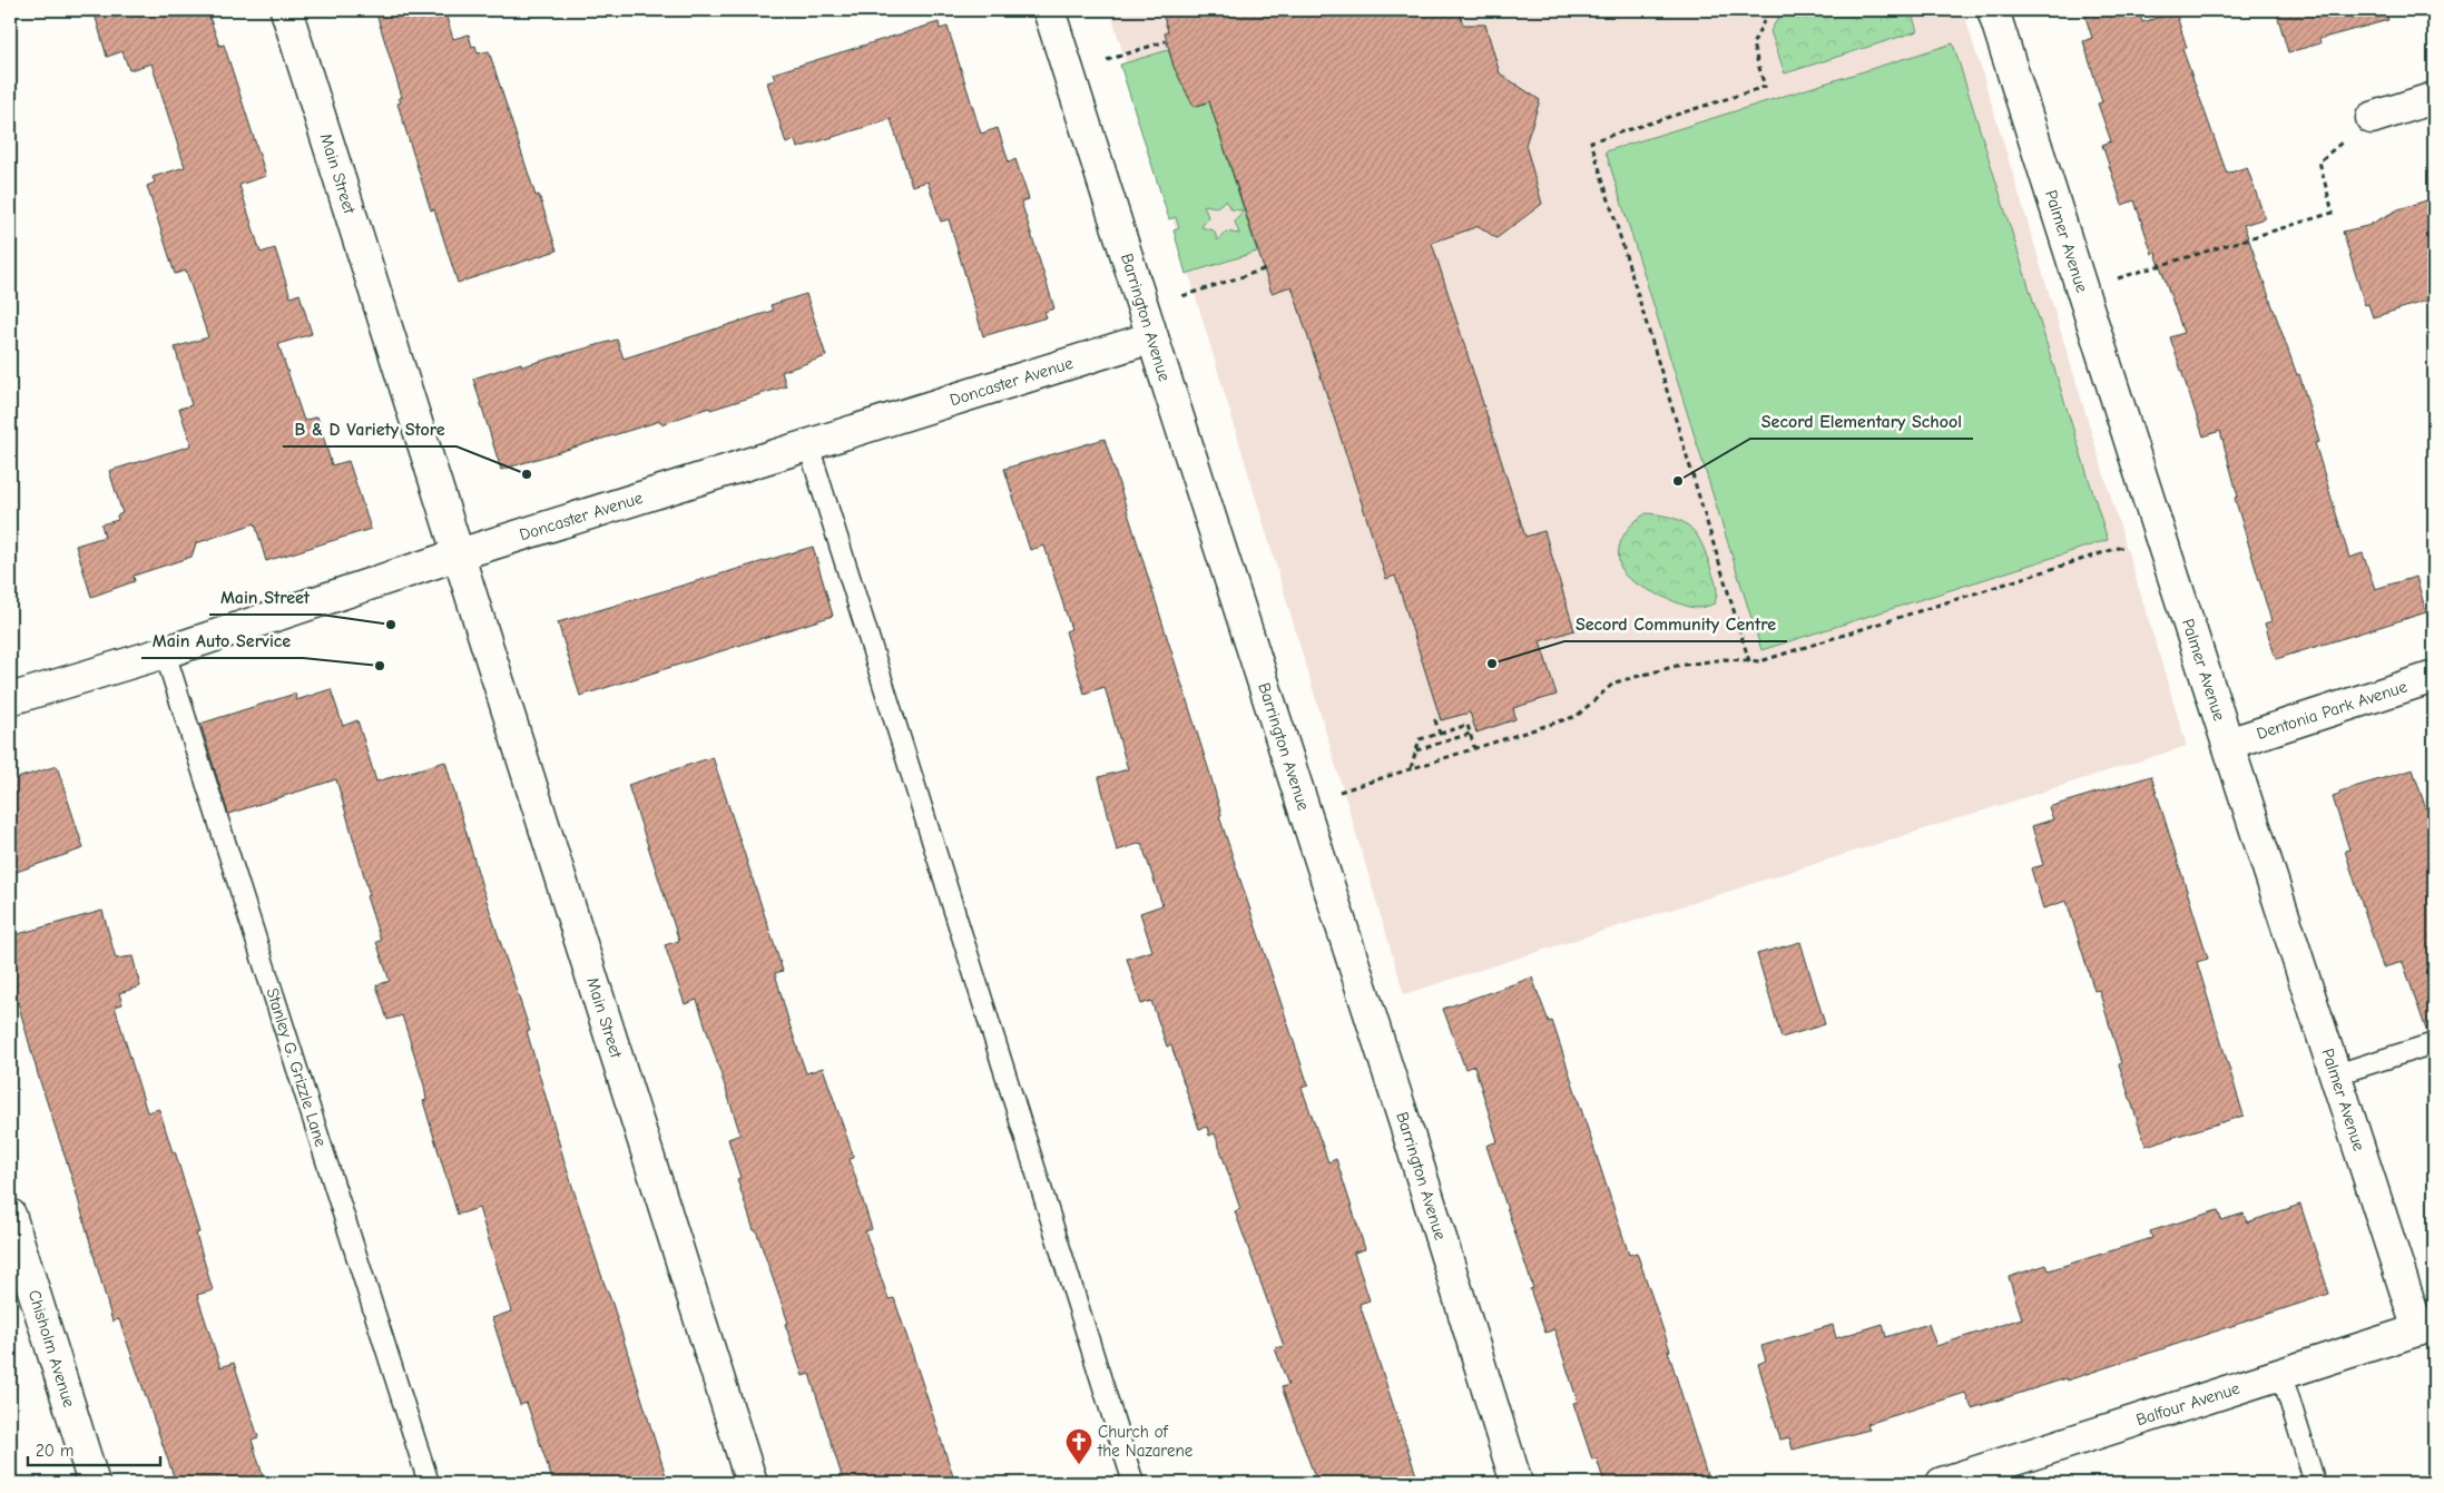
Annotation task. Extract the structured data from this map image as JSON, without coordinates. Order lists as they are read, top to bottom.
{
  "streets": {
    "street": [
      "Main Street",
      "Palmer Avenue",
      "Barrington Avenue",
      "Doncaster Avenue",
      "Dentonia Park Avenue",
      "Chisholm Avenue",
      "Balfour Avenue"
    ],
    "lane": ["Stanley G. Grizzle Lane"]
  },
  "crossings": [
    ["Main Street", "Doncaster Avenue"],
    ["Palmer Avenue", "Dentonia Park Avenue"],
    ["Palmer Avenue", "Balfour Avenue"],
    ["Barrington Avenue", "Doncaster Avenue"],
    ["Doncaster Avenue", "Stanley G. Grizzle Lane"]
  ],
  "places": {
    "other": [
      "B & D Variety Store",
      "Secord Elementary School",
      "Main Street",
      "Secord Community Centre",
      "Main Auto Service"
    ],
    "church": ["Church of the Nazarene"]
  },
  "scale_bar": "20 m"
}
